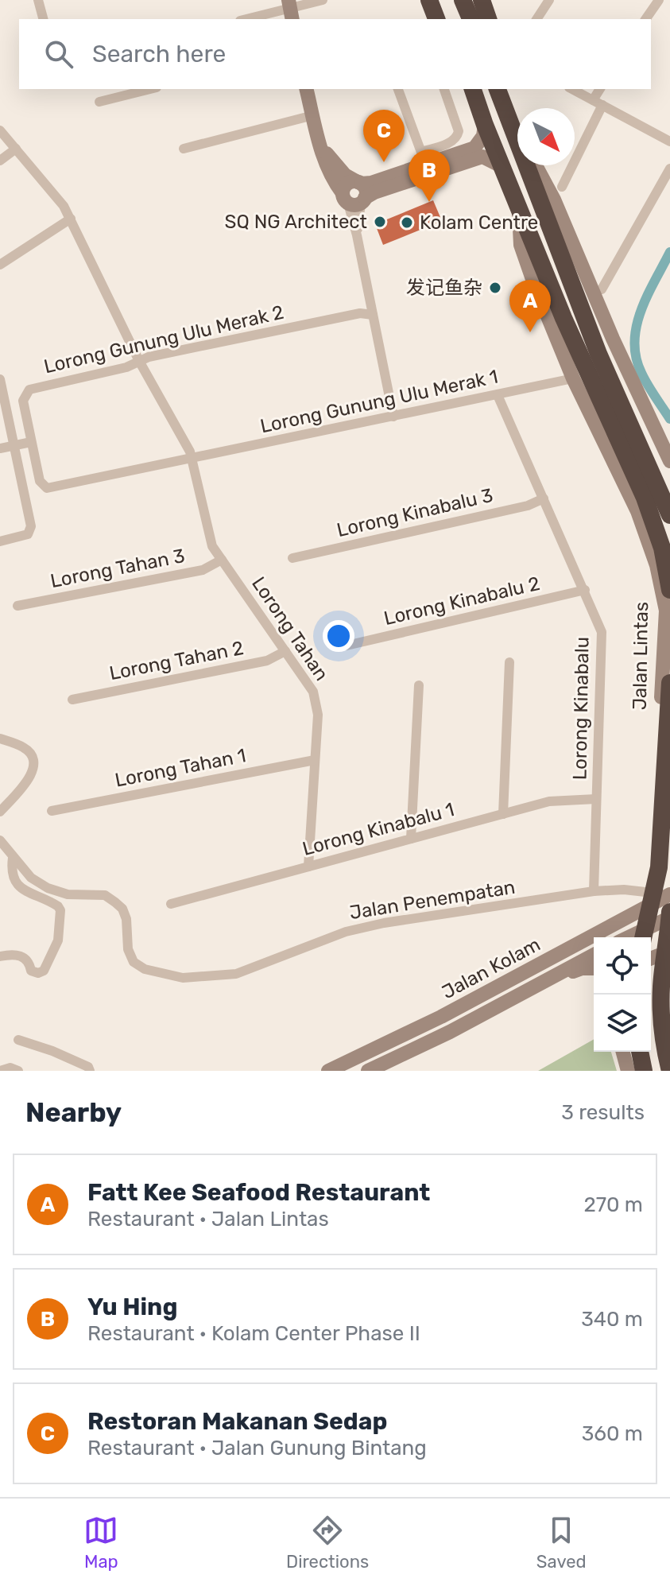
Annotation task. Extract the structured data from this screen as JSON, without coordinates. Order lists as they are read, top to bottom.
{
  "streets": {
    "highway": ["Jalan Lintas"],
    "main road": ["Jalan Kolam"],
    "street": [
      "Lorong Gunung Ulu Merak 2",
      "Lorong Gunung Ulu Merak 1",
      "Lorong Kinabalu 3",
      "Lorong Tahan 3",
      "Lorong Kinabalu 2",
      "Lorong Tahan",
      "Lorong Tahan 2",
      "Lorong Kinabalu",
      "Lorong Tahan 1",
      "Lorong Kinabalu 1",
      "Jalan Penempatan"
    ]
  },
  "crossings": [
    ["Lorong Gunung Ulu Merak 2", "Lorong Gunung Ulu Merak 1"],
    ["Lorong Gunung Ulu Merak 2", "Lorong Tahan"],
    ["Lorong Gunung Ulu Merak 1", "Lorong Tahan"],
    ["Lorong Gunung Ulu Merak 1", "Jalan Lintas"],
    ["Lorong Gunung Ulu Merak 1", "Lorong Kinabalu"],
    ["Lorong Kinabalu 3", "Lorong Kinabalu"],
    ["Lorong Tahan 3", "Lorong Tahan"],
    ["Lorong Kinabalu 2", "Lorong Kinabalu"],
    ["Lorong Tahan", "Lorong Tahan 2"],
    ["Lorong Tahan", "Lorong Tahan 1"],
    ["Lorong Tahan", "Lorong Kinabalu 1"],
    ["Jalan Lintas", "Jalan Penempatan"],
    ["Jalan Lintas", "Jalan Kolam"],
    ["Lorong Kinabalu", "Lorong Kinabalu 1"],
    ["Lorong Kinabalu", "Jalan Penempatan"]
  ],
  "places": ["SQ NG Architect", "Kolam Centre", "发记鱼杂"],
  "north": "bottom right",
  "page": {
    "search": "Search here",
    "pins": ["C", "B", "A"],
    "heading": ["Nearby", "3 results"],
    "list": [
      {
        "mark": "A",
        "name": "Fatt Kee Seafood Restaurant",
        "note": "Restaurant · Jalan Lintas",
        "value": "270 m"
      },
      {
        "mark": "B",
        "name": "Yu Hing",
        "note": "Restaurant · Kolam Center Phase II",
        "value": "340 m"
      },
      {
        "mark": "C",
        "name": "Restoran Makanan Sedap",
        "note": "Restaurant · Jalan Gunung Bintang",
        "value": "360 m"
      }
    ],
    "nav": ["Map", "Directions", "Saved"]
  }
}
